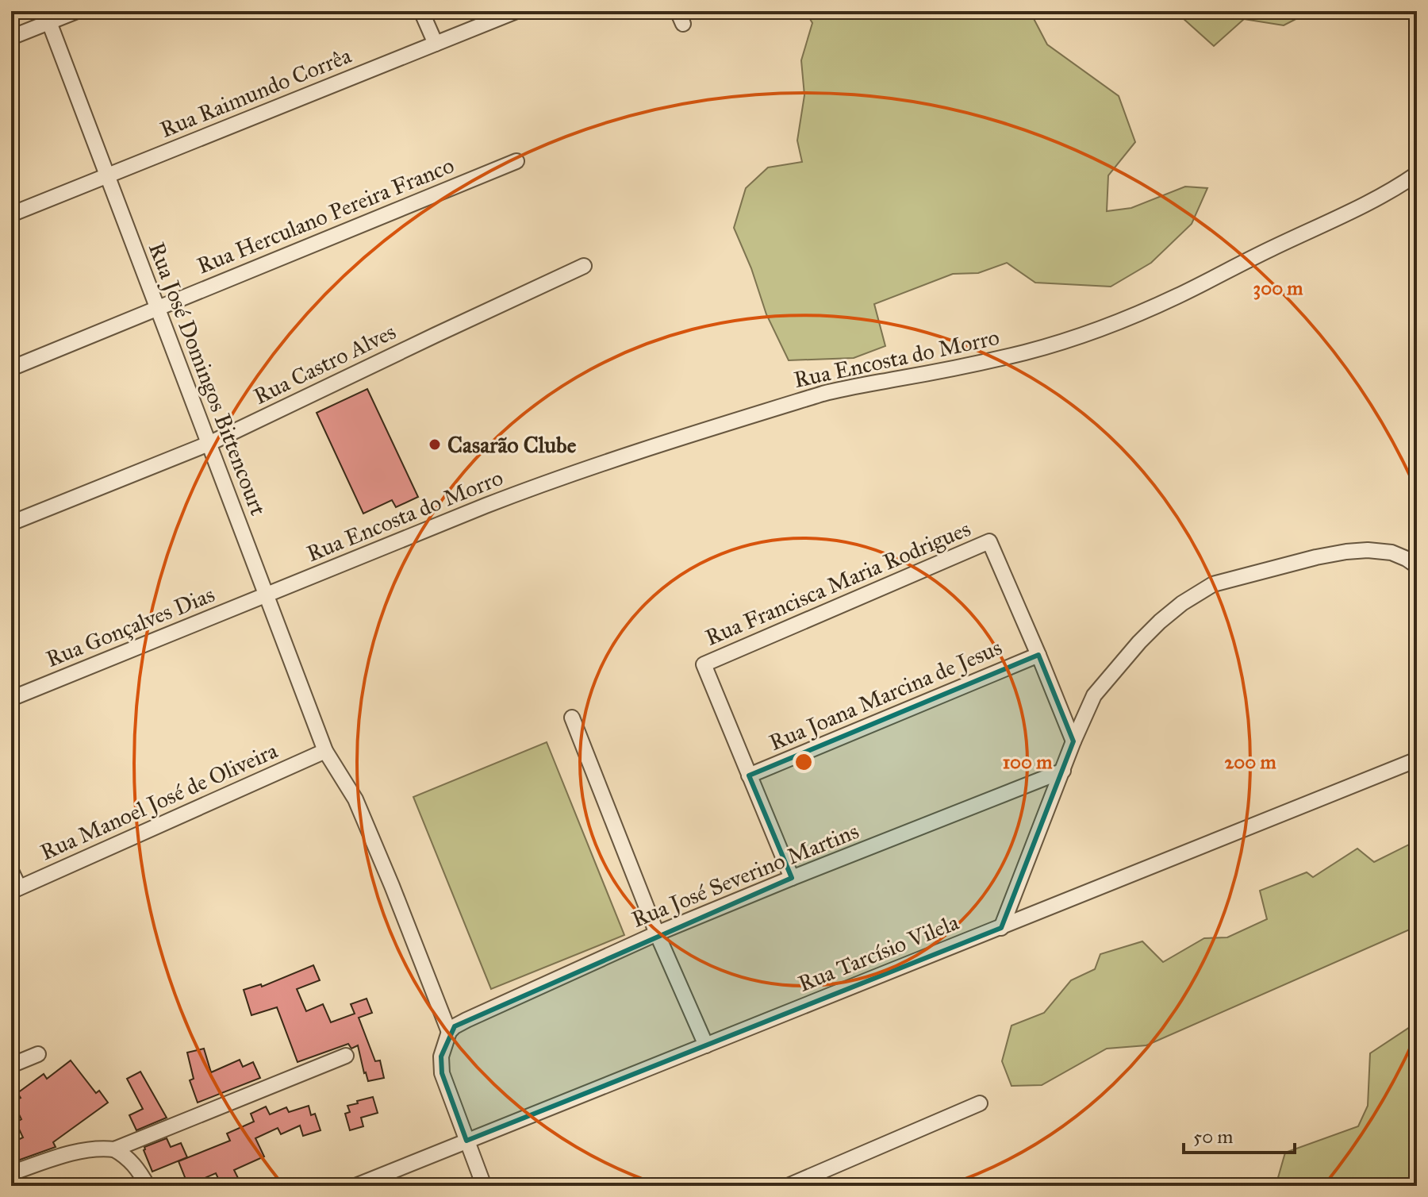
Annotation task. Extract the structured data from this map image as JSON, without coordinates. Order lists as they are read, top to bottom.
{
  "streets": {
    "street": [
      "Rua Raimundo Corrêa",
      "Rua Herculano Pereira Franco",
      "Rua Encosta do Morro",
      "Rua Castro Alves",
      "Rua José Domingos Bittencourt",
      "Rua Francisca Maria Rodrigues",
      "Rua Gonçalves Dias",
      "Rua Joana Marcina de Jesus",
      "Rua Manoel José de Oliveira",
      "Rua José Severino Martins",
      "Rua Tarcísio Vilela"
    ]
  },
  "crossings": [
    ["Rua Raimundo Corrêa", "Rua José Domingos Bittencourt"],
    ["Rua Herculano Pereira Franco", "Rua José Domingos Bittencourt"],
    ["Rua Encosta do Morro", "Rua José Domingos Bittencourt"],
    ["Rua Encosta do Morro", "Rua Gonçalves Dias"],
    ["Rua Castro Alves", "Rua José Domingos Bittencourt"],
    ["Rua José Domingos Bittencourt", "Rua Gonçalves Dias"],
    ["Rua José Domingos Bittencourt", "Rua Manoel José de Oliveira"],
    ["Rua José Domingos Bittencourt", "Rua José Severino Martins"],
    ["Rua Francisca Maria Rodrigues", "Rua Joana Marcina de Jesus"]
  ],
  "places": ["Casarão Clube"],
  "scale_bar": "50 m",
  "rings": ["300 m", "100 m", "200 m"]
}
